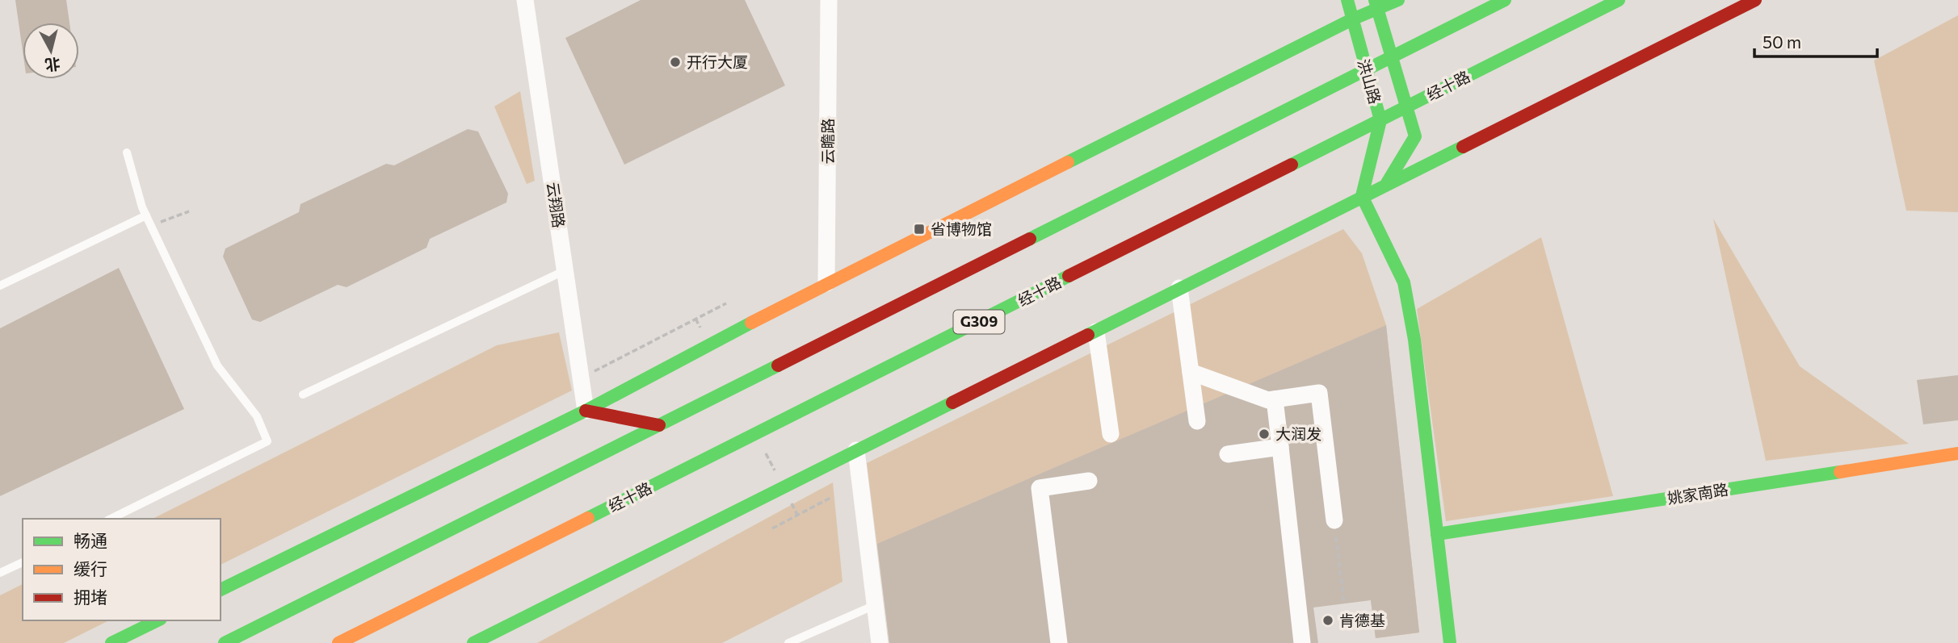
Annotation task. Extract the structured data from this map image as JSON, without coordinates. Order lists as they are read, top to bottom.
{
  "streets": {
    "main road": [
      "洪山路",
      "经十路",
      "G309",
      "姚家南路"
    ],
    "street": ["云瞻路", "云翔路"]
  },
  "crossings": [
    ["洪山路", "经十路"]
  ],
  "places": {
    "other": ["开行大厦", "大润发", "肯德基"],
    "transit": ["省博物馆"]
  },
  "legend": ["畅通", "缓行", "拥堵"],
  "scale_bar": "50 m",
  "north": "bottom"
}
